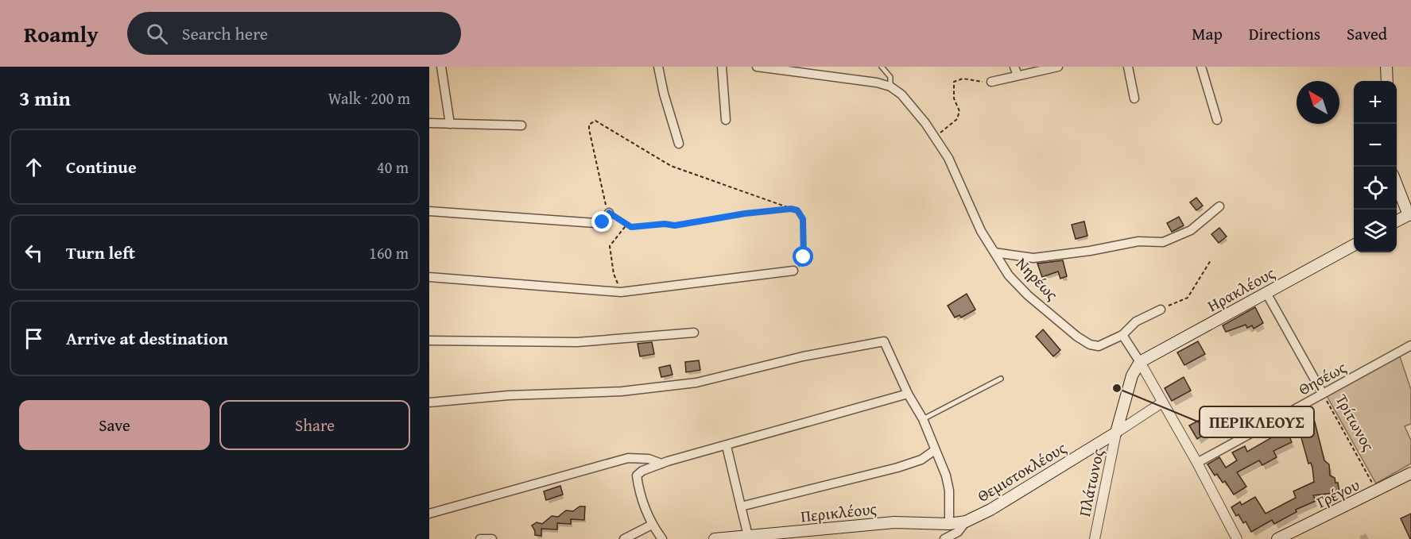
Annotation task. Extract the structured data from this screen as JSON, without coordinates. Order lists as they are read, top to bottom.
{
  "streets": {
    "main road": [
      "Ηρακλέους",
      "Θεμιστοκλέους",
      "Γρέγου",
      "Περικλέους"
    ],
    "street": [
      "Νηρέως",
      "Θησέως",
      "Τρίτωνος",
      "Πλάτωνος"
    ]
  },
  "crossings": [
    ["Ηρακλέους", "Τρίτωνος"],
    ["Θησέως", "Τρίτωνος"],
    ["Τρίτωνος", "Γρέγου"],
    ["Θεμιστοκλέους", "Πλάτωνος"],
    ["Θεμιστοκλέους", "Περικλέους"]
  ],
  "places": ["ΠΕΡΙΚΛΕΟΥΣ"],
  "north": "top left",
  "page": {
    "header": "Roamly",
    "search": "Search here",
    "nav": ["Map", "Directions", "Saved"],
    "heading": ["3 min", "Walk · 200 m"],
    "map_buttons": ["+", "−"],
    "list": [
      ["Continue", "40 m"],
      ["Turn left", "160 m"],
      "Arrive at destination"
    ],
    "buttons": ["Save", "Share"]
  }
}
